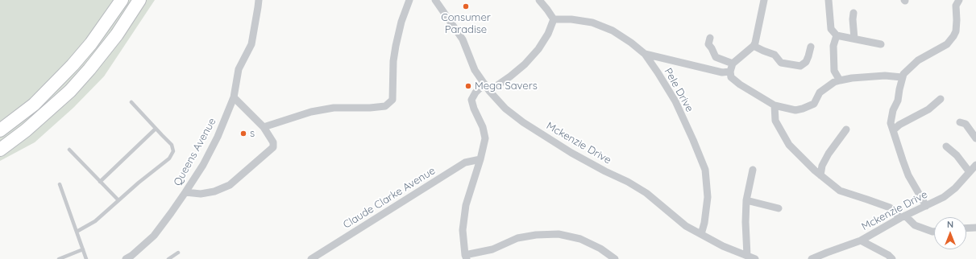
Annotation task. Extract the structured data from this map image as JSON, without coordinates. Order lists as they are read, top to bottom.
{
  "streets": {
    "street": [
      "Pele Drive",
      "Mckenzie Drive",
      "Queens Avenue",
      "Claude Clarke Avenue"
    ]
  },
  "crossings": [
    ["Pele Drive", "Mckenzie Drive"]
  ],
  "places": ["Consumer Paradise", "Mega Savers", "s"],
  "north": "top"
}
